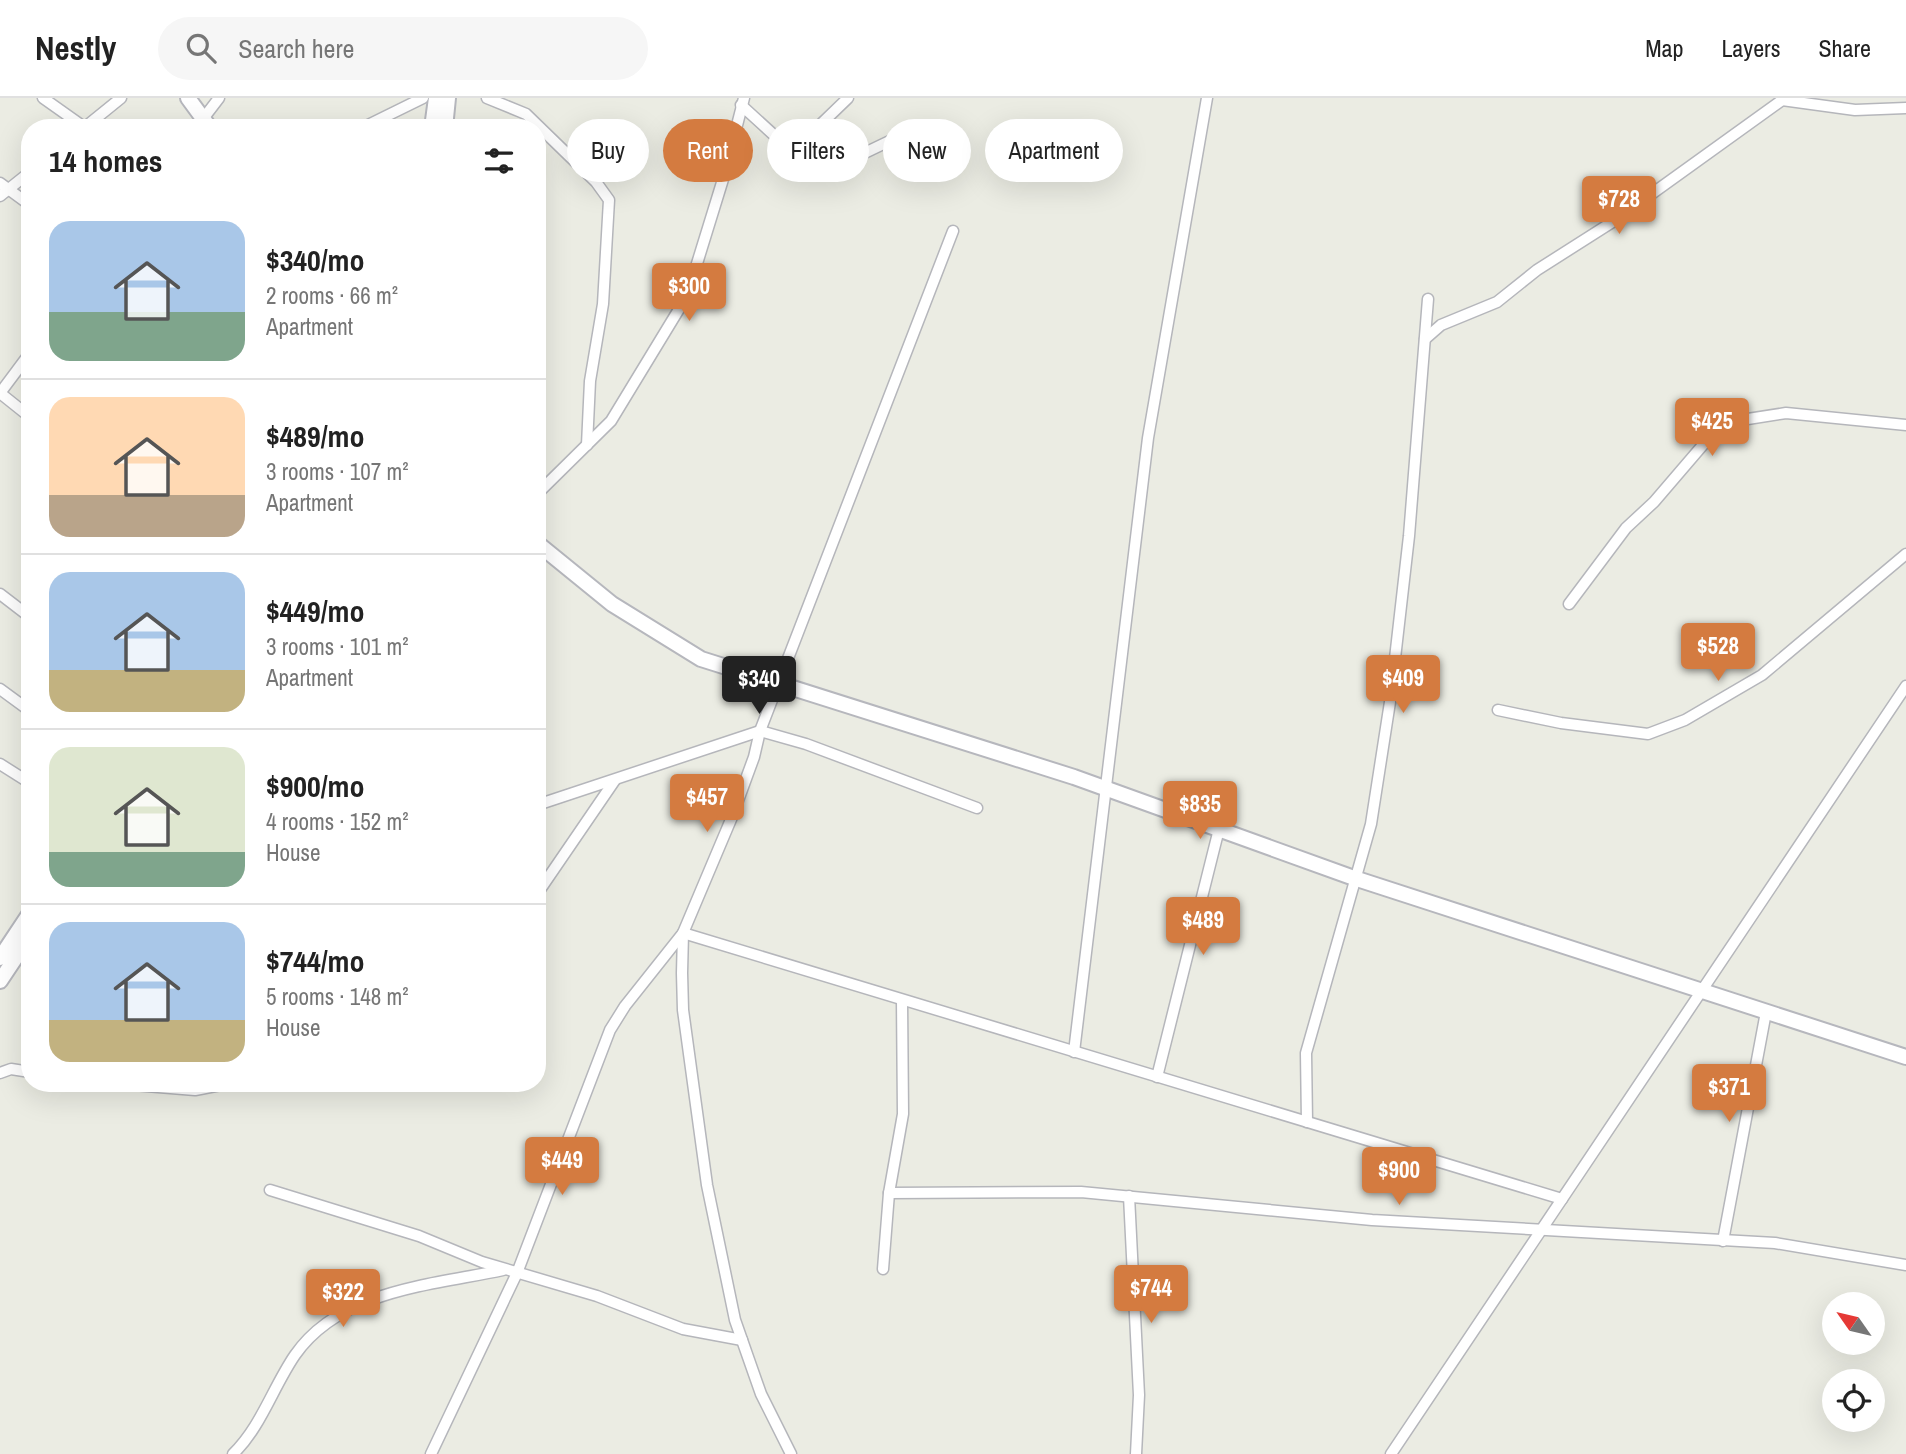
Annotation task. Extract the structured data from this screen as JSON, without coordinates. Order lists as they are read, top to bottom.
{
  "north": "top left",
  "page": {
    "header": "Nestly",
    "search": "Search here",
    "nav": ["Map", "Layers", "Share"],
    "chip": [
      "Buy",
      "Rent",
      "Filters",
      "New",
      "Apartment"
    ],
    "heading": "14 homes",
    "price": [
      "$728",
      "$300",
      "$425",
      "$528",
      "$409",
      "$340",
      "$457",
      "$835",
      "$489",
      "$371",
      "$449",
      "$900",
      "$744",
      "$322"
    ],
    "list": [
      {
        "name": "$340/mo",
        "note": "2 rooms · 66 m² · Apartment"
      },
      {
        "name": "$489/mo",
        "note": "3 rooms · 107 m² · Apartment"
      },
      {
        "name": "$449/mo",
        "note": "3 rooms · 101 m² · Apartment"
      },
      {
        "name": "$900/mo",
        "note": "4 rooms · 152 m² · House"
      },
      {
        "name": "$744/mo",
        "note": "5 rooms · 148 m² · House"
      }
    ]
  }
}
